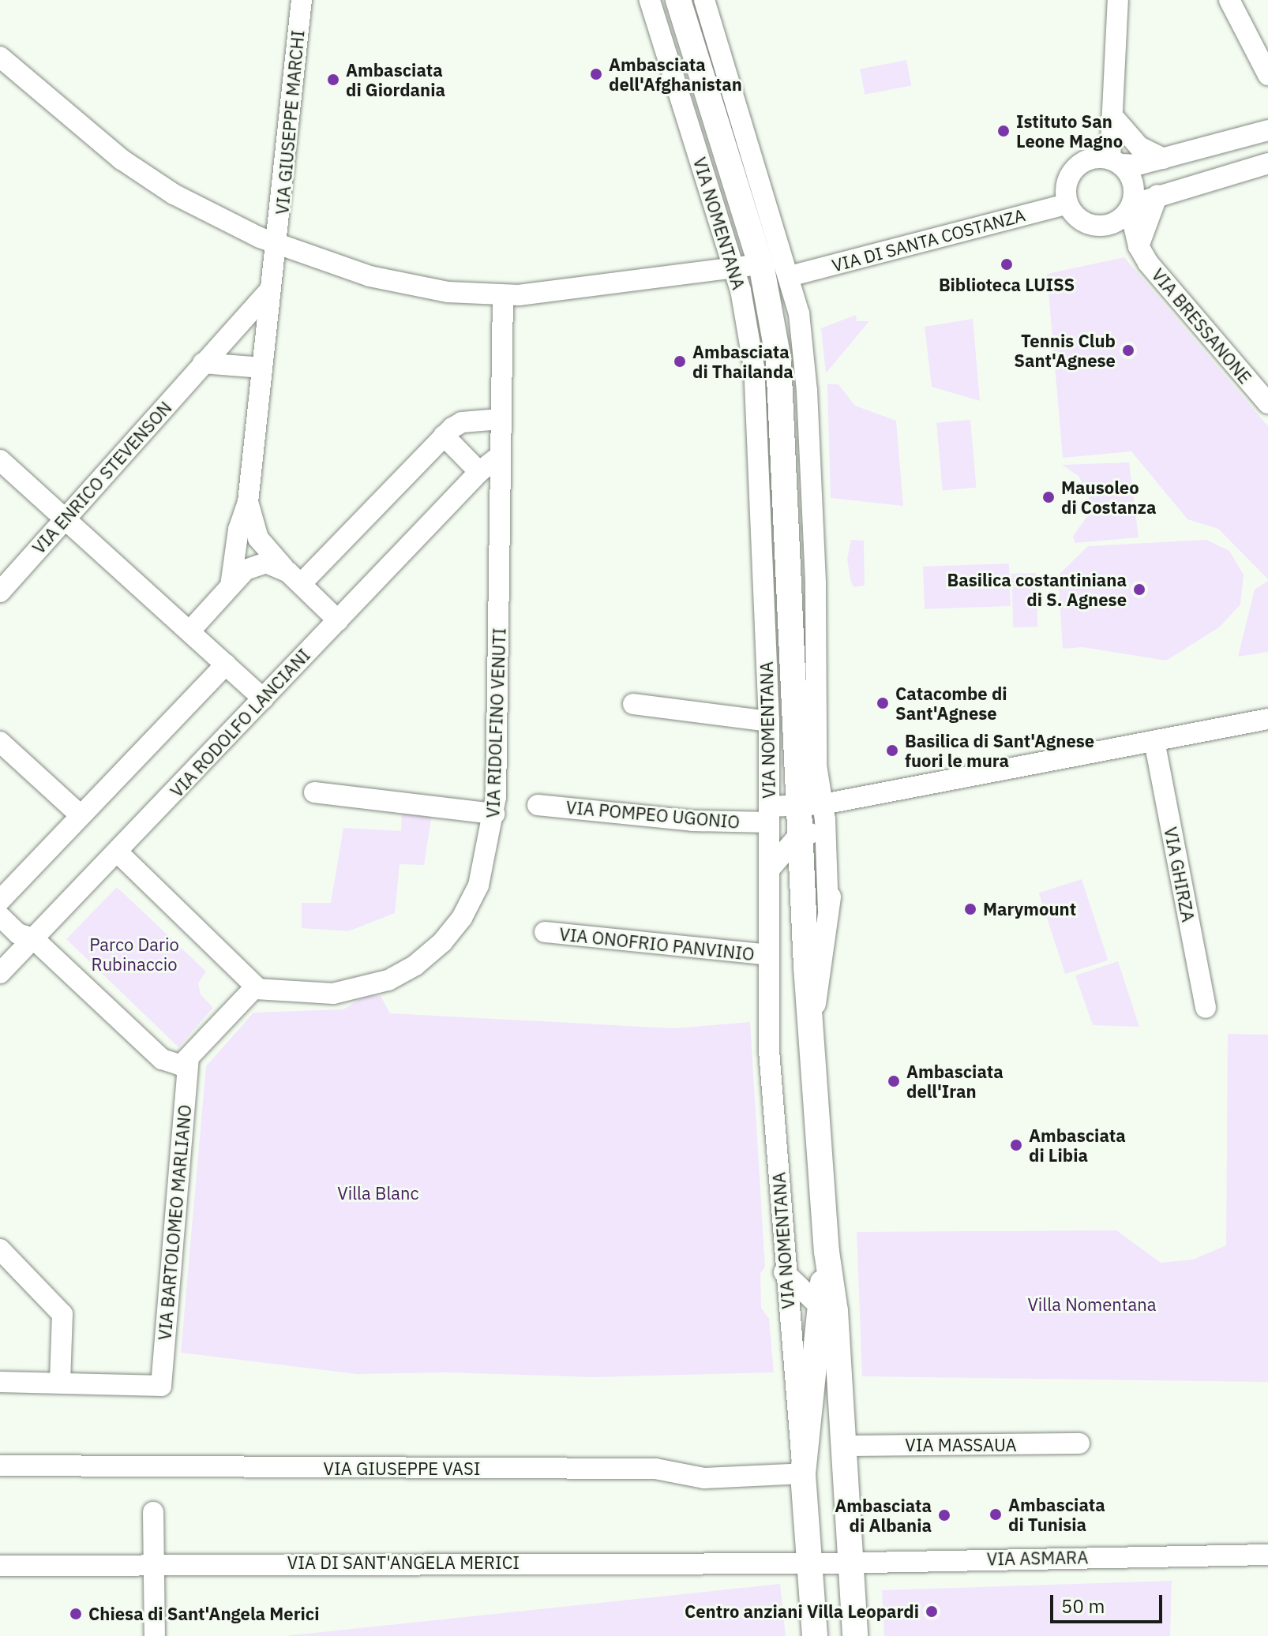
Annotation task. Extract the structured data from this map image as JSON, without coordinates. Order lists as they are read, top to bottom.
{
  "streets": {
    "main road": ["VIA NOMENTANA"],
    "street": [
      "VIA GIUSEPPE MARCHI",
      "VIA DI SANTA COSTANZA",
      "VIA BRESSANONE",
      "VIA ENRICO STEVENSON",
      "VIA RODOLFO LANCIANI",
      "VIA RIDOLFINO VENUTI",
      "VIA POMPEO UGONIO",
      "VIA GHIRZA",
      "VIA ONOFRIO PANVINIO",
      "VIA BARTOLOMEO MARLIANO",
      "VIA MASSAUA",
      "VIA GIUSEPPE VASI",
      "VIA ASMARA",
      "VIA DI SANT'ANGELA MERICI"
    ]
  },
  "crossings": [
    ["VIA GIUSEPPE MARCHI", "VIA ENRICO STEVENSON"],
    ["VIA NOMENTANA", "VIA DI SANTA COSTANZA"],
    ["VIA NOMENTANA", "VIA POMPEO UGONIO"],
    ["VIA NOMENTANA", "VIA ONOFRIO PANVINIO"],
    ["VIA NOMENTANA", "VIA MASSAUA"],
    ["VIA NOMENTANA", "VIA GIUSEPPE VASI"],
    ["VIA NOMENTANA", "VIA ASMARA"],
    ["VIA NOMENTANA", "VIA DI SANT'ANGELA MERICI"],
    ["VIA DI SANTA COSTANZA", "VIA BRESSANONE"],
    ["VIA RODOLFO LANCIANI", "VIA RIDOLFINO VENUTI"],
    ["VIA POMPEO UGONIO", "VIA GHIRZA"],
    ["VIA ASMARA", "VIA DI SANT'ANGELA MERICI"]
  ],
  "parks": ["Parco Dario Rubinaccio", "Villa Blanc", "Villa Nomentana"],
  "places": [
    "Ambasciata dell'Afghanistan",
    "Ambasciata di Giordania",
    "Istituto San Leone Magno",
    "Biblioteca LUISS",
    "Tennis Club Sant'Agnese",
    "Ambasciata di Thailanda",
    "Mausoleo di Costanza",
    "Basilica costantiniana di S. Agnese",
    "Catacombe di Sant'Agnese",
    "Basilica di Sant'Agnese fuori le mura",
    "Marymount",
    "Ambasciata dell'Iran",
    "Ambasciata di Libia",
    "Ambasciata di Tunisia",
    "Ambasciata di Albania",
    "Centro anziani Villa Leopardi",
    "Chiesa di Sant'Angela Merici"
  ],
  "scale_bar": "50 m"
}
